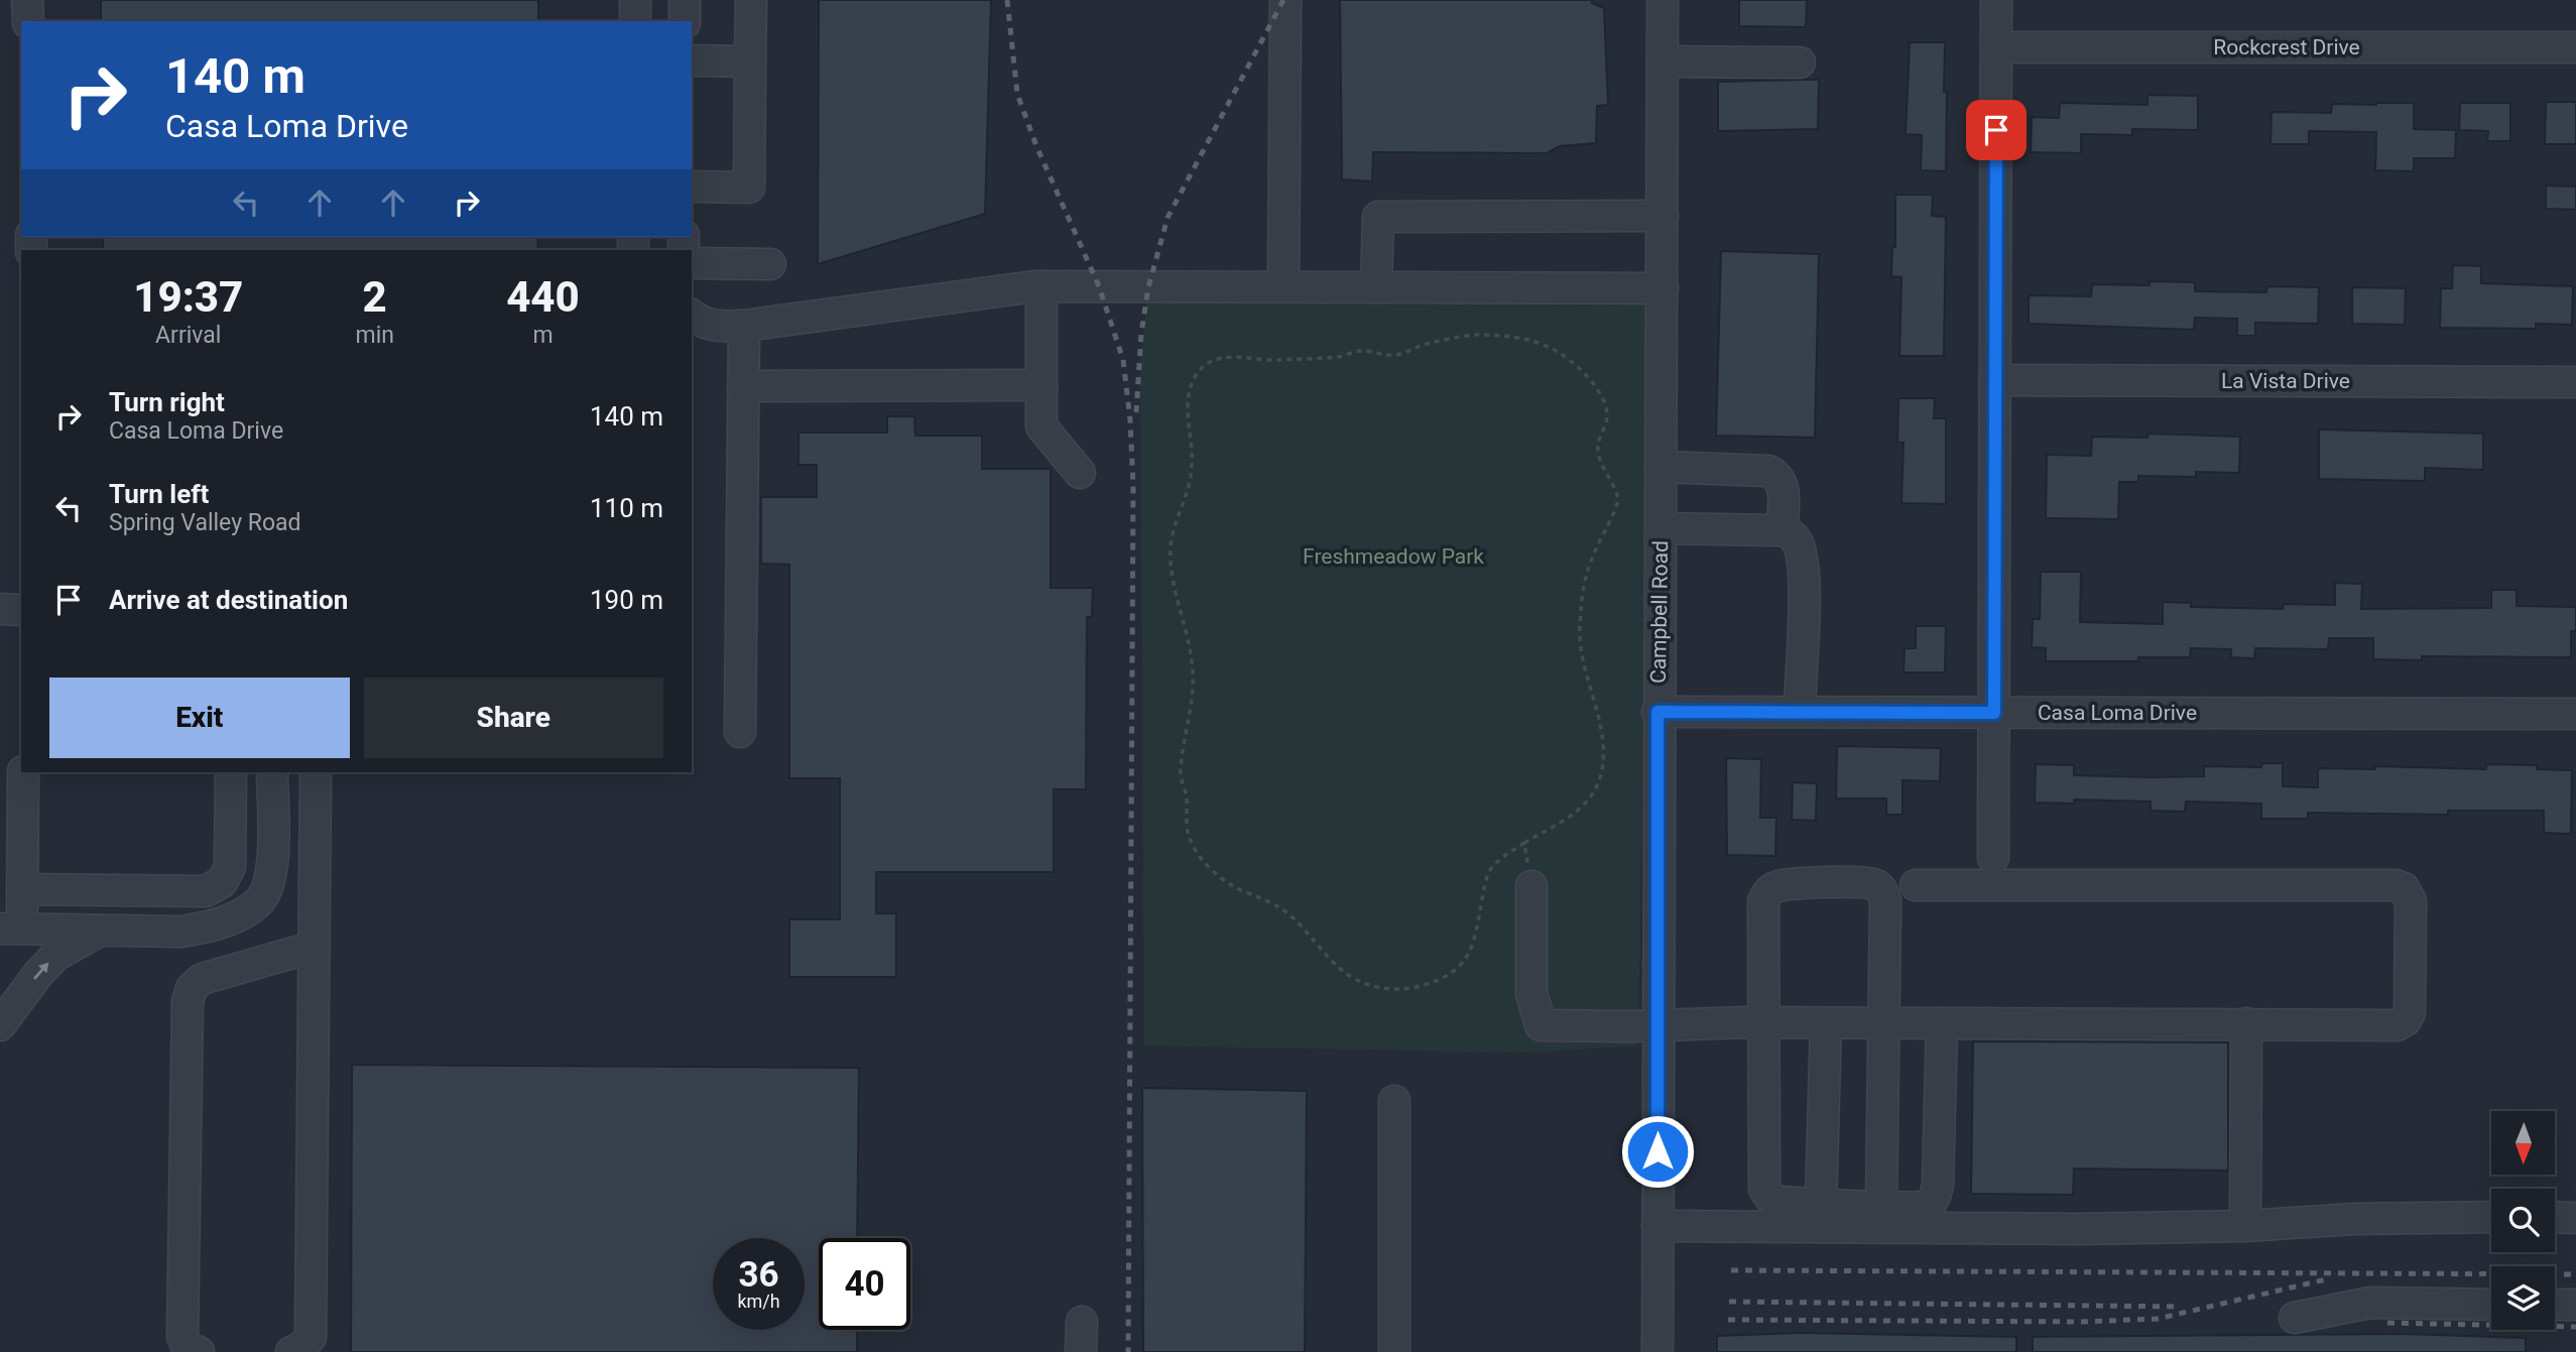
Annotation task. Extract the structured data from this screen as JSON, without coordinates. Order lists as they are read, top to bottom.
{
  "streets": {
    "street": [
      "Rockcrest Drive",
      "La Vista Drive",
      "Campbell Road",
      "Casa Loma Drive"
    ]
  },
  "crossings": [
    ["Campbell Road", "Casa Loma Drive"]
  ],
  "parks": ["Freshmeadow Park"],
  "north": "bottom",
  "page": {
    "turn": ["140 m", "Casa Loma Drive"],
    "eta": [
      "19:37",
      "Arrival",
      "2",
      "min",
      "440",
      "m"
    ],
    "list": [
      {
        "name": "Turn right",
        "note": "Casa Loma Drive",
        "value": "140 m"
      },
      {
        "name": "Turn left",
        "note": "Spring Valley Road",
        "value": "110 m"
      },
      {
        "name": "Arrive at destination",
        "value": "190 m"
      }
    ],
    "buttons": ["Exit", "Share"],
    "speed": "36 km/h",
    "limit": "40"
  }
}
